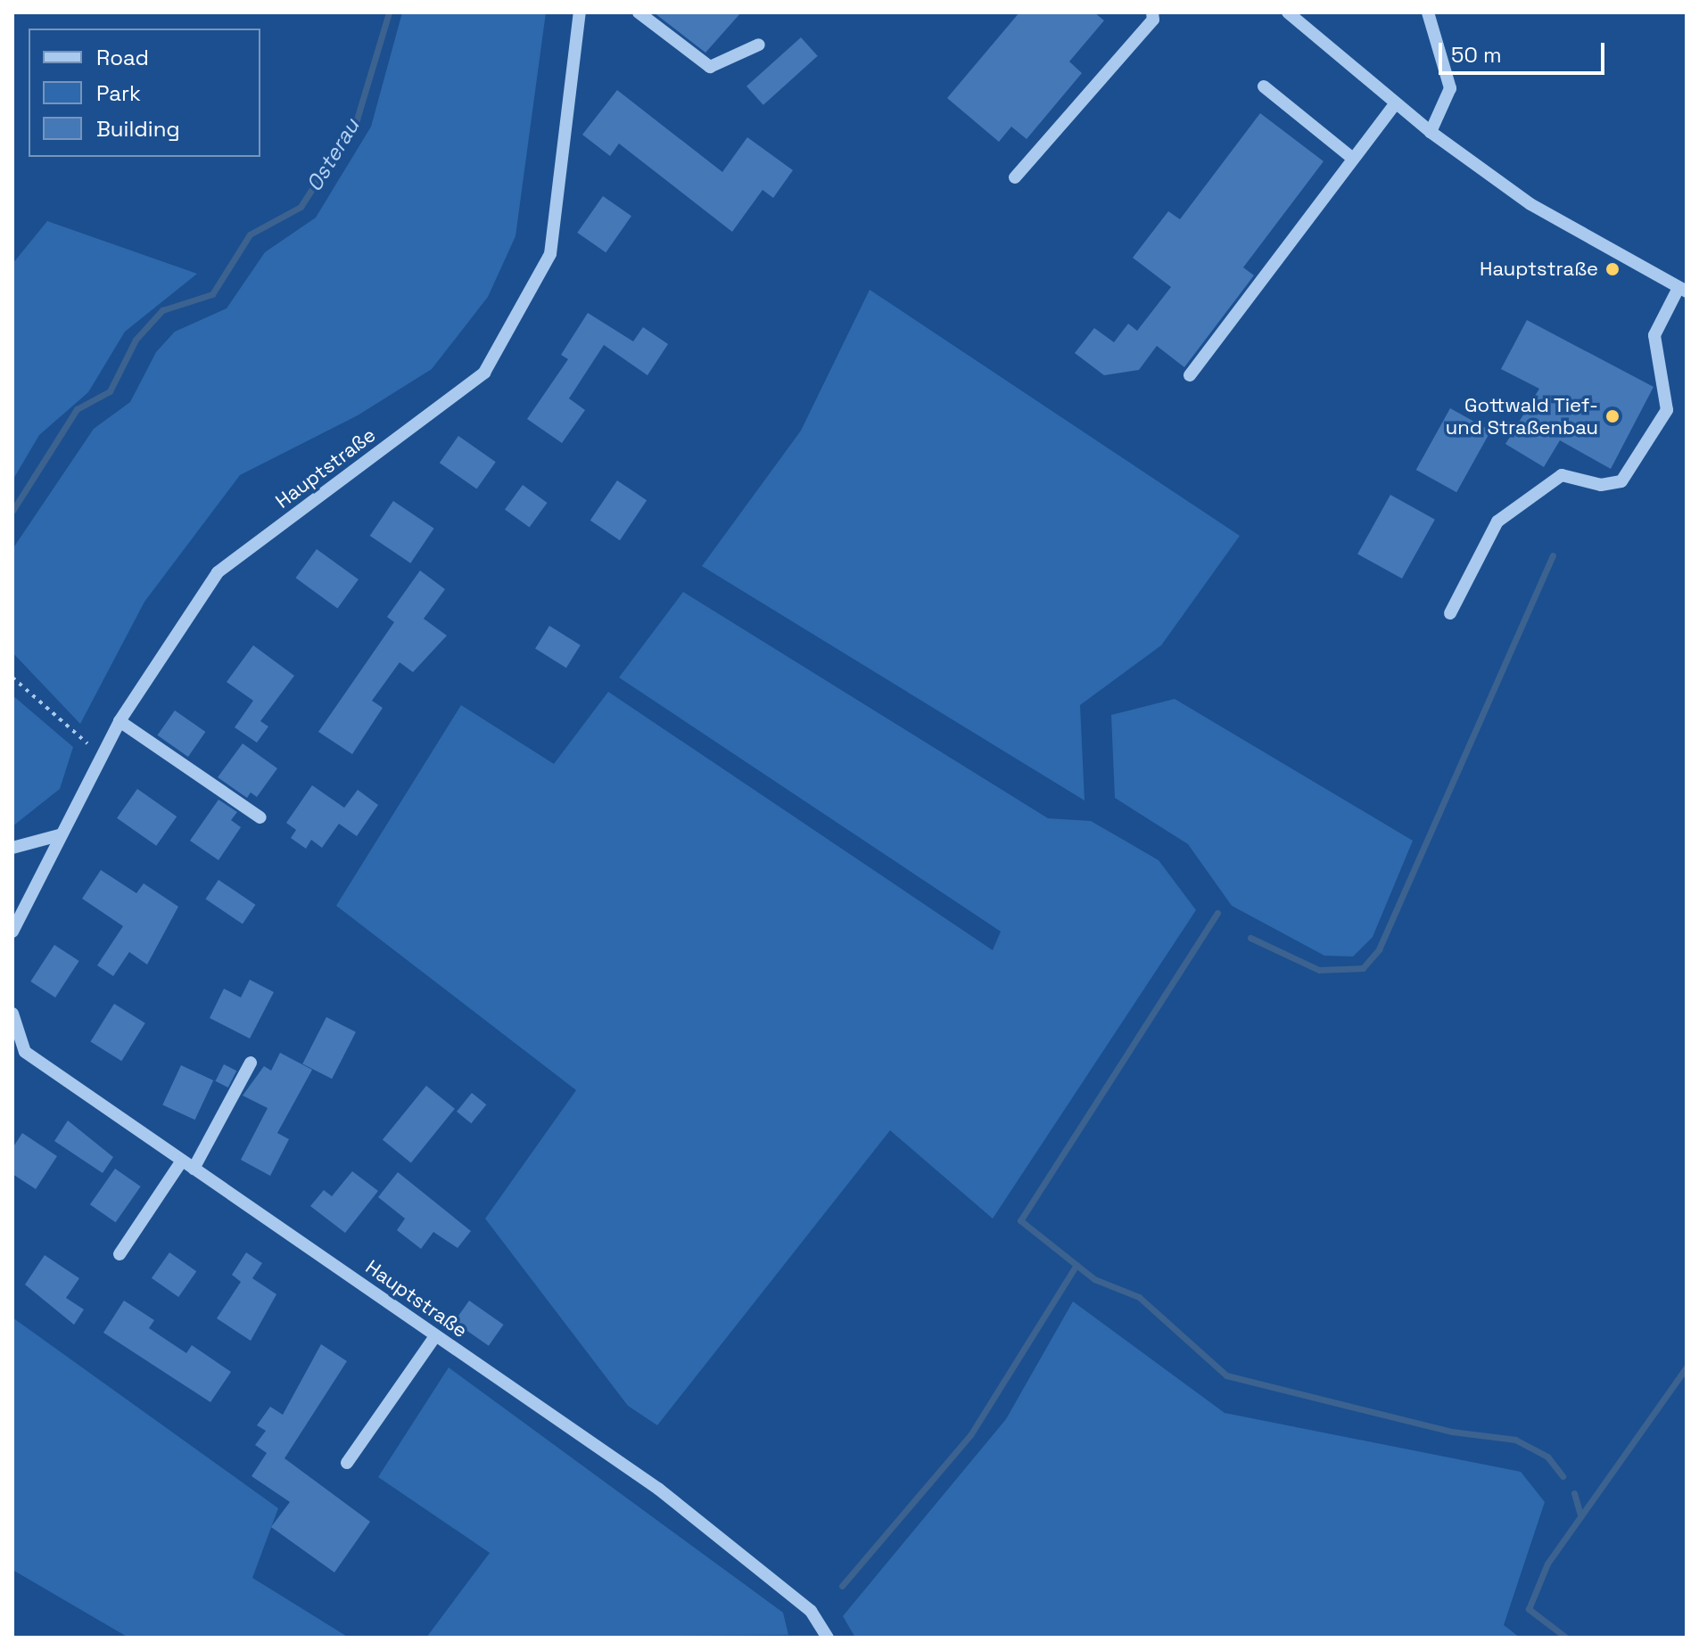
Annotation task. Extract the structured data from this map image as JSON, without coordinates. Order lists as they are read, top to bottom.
{
  "streets": {
    "street": ["Hauptstraße"]
  },
  "water": ["Osterau"],
  "places": ["Hauptstraße", "Gottwald Tief- und Straßenbau"],
  "legend": ["Road", "Park", "Building"],
  "scale_bar": "50 m"
}
